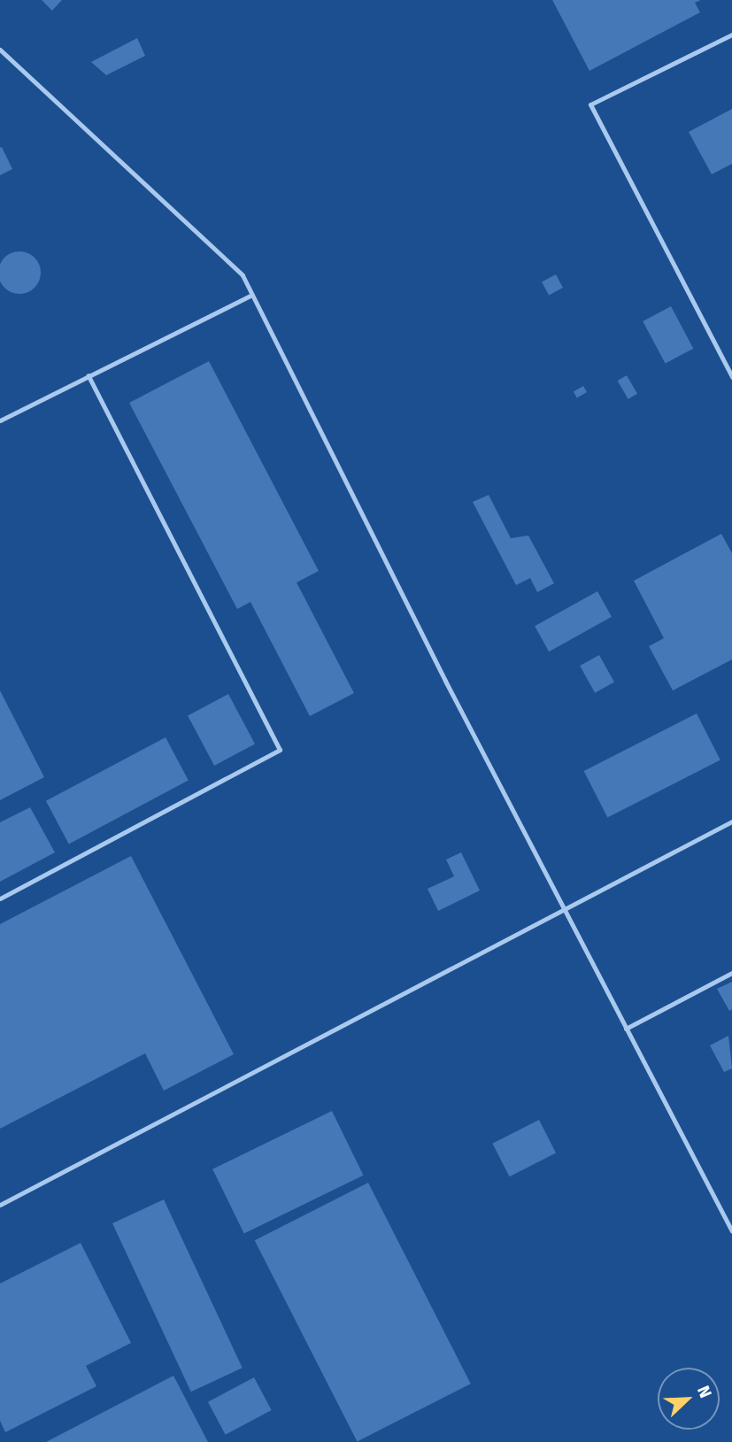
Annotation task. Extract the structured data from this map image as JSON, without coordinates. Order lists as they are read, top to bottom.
{
  "north": "top right"
}
